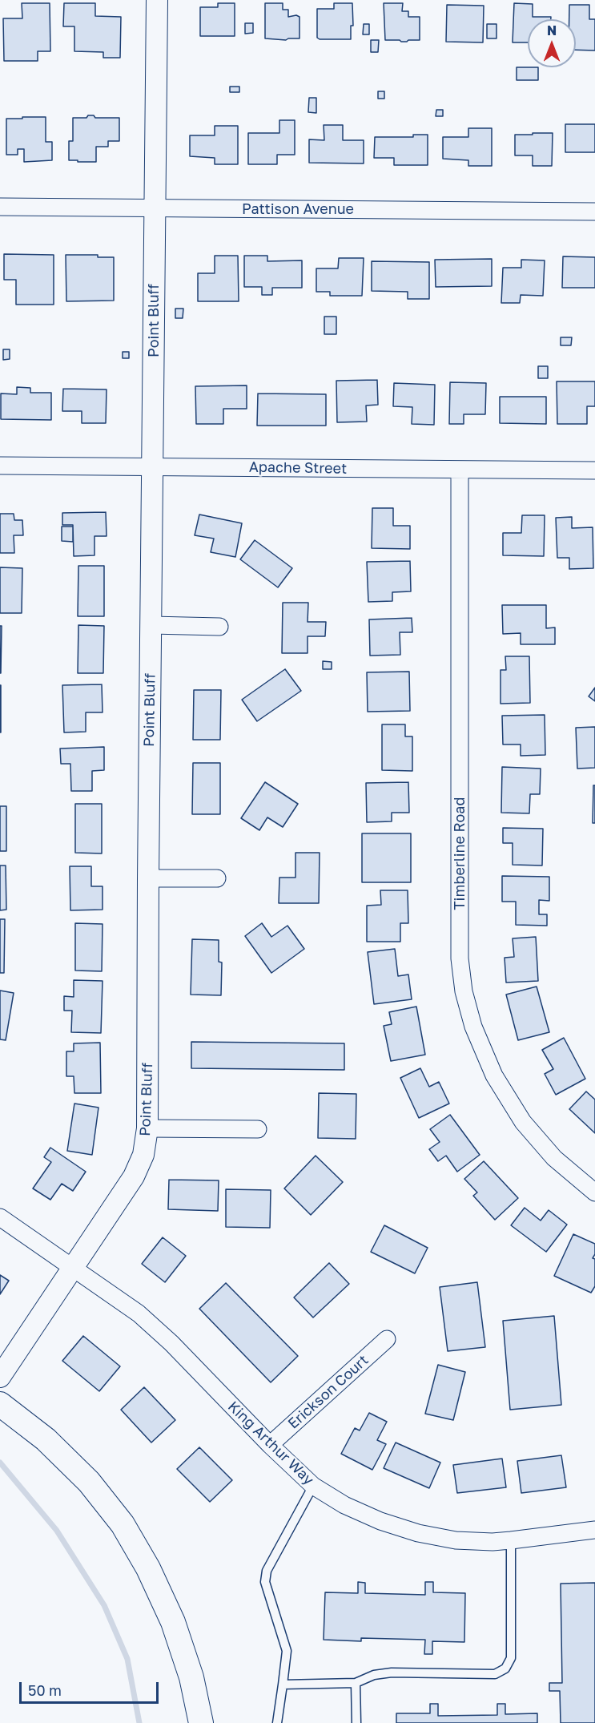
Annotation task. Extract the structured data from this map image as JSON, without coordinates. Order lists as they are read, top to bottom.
{
  "streets": {
    "street": [
      "Pattison Avenue",
      "Point Bluff",
      "Apache Street",
      "Timberline Road",
      "Erickson Court",
      "King Arthur Way"
    ]
  },
  "crossings": [
    ["Pattison Avenue", "Point Bluff"],
    ["Point Bluff", "Apache Street"],
    ["Point Bluff", "King Arthur Way"],
    ["Apache Street", "Timberline Road"],
    ["Erickson Court", "King Arthur Way"]
  ],
  "scale_bar": "50 m",
  "north": "top"
}
